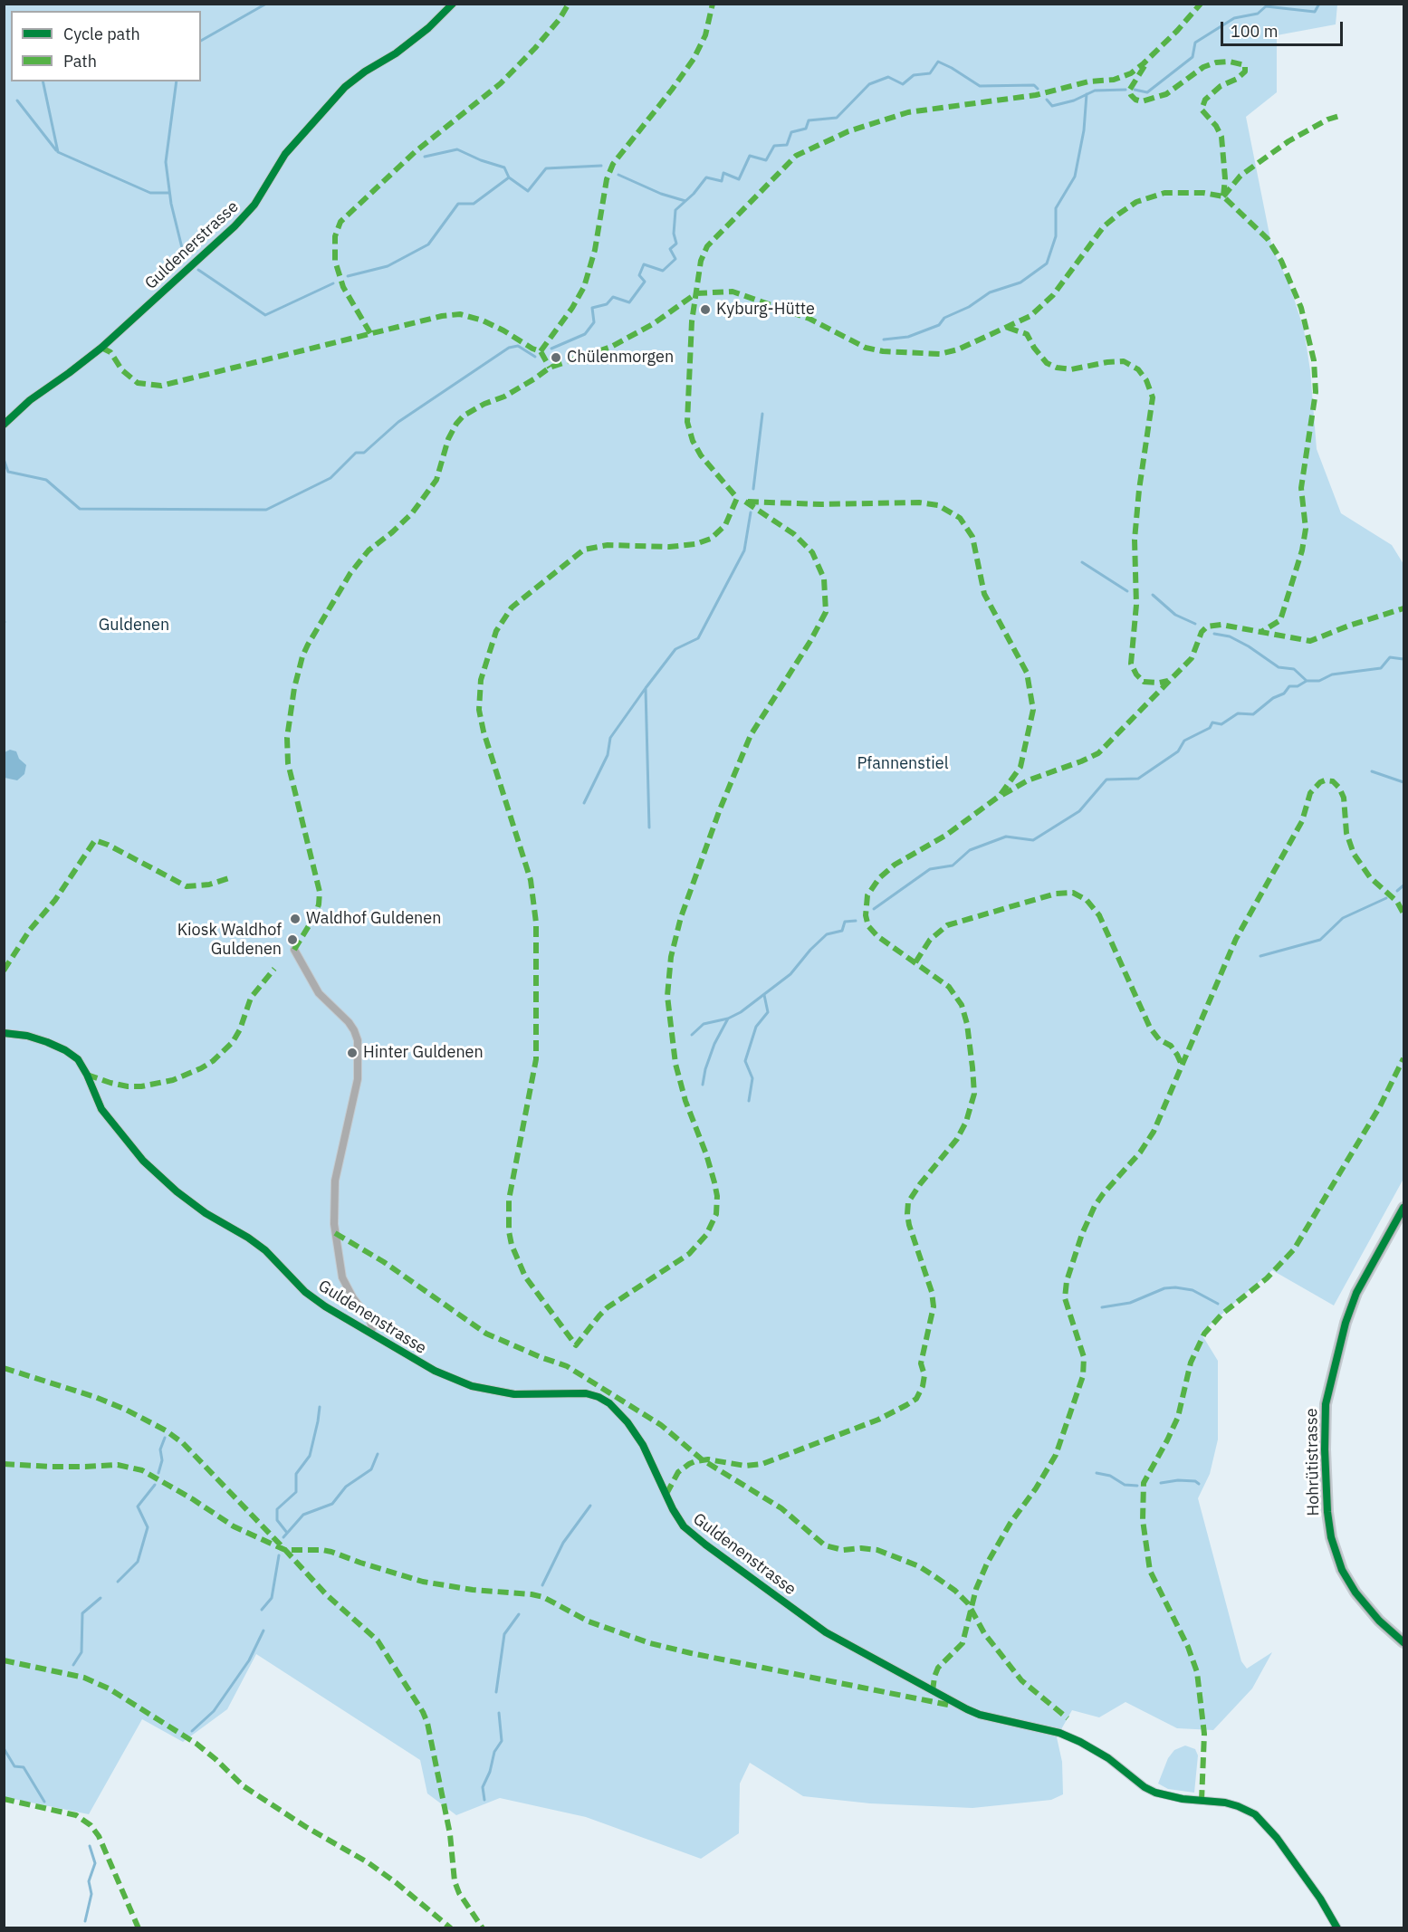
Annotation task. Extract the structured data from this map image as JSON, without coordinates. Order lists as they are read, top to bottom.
{
  "streets": {
    "main road": ["Hohrütistrasse"],
    "street": ["Guldenerstrasse", "Guldenenstrasse"]
  },
  "parks": ["Guldenen", "Pfannenstiel"],
  "places": [
    "Kyburg-Hütte",
    "Chülenmorgen",
    "Waldhof Guldenen",
    "Kiosk Waldhof Guldenen",
    "Hinter Guldenen"
  ],
  "legend": ["Cycle path", "Path"],
  "scale_bar": "100 m"
}
